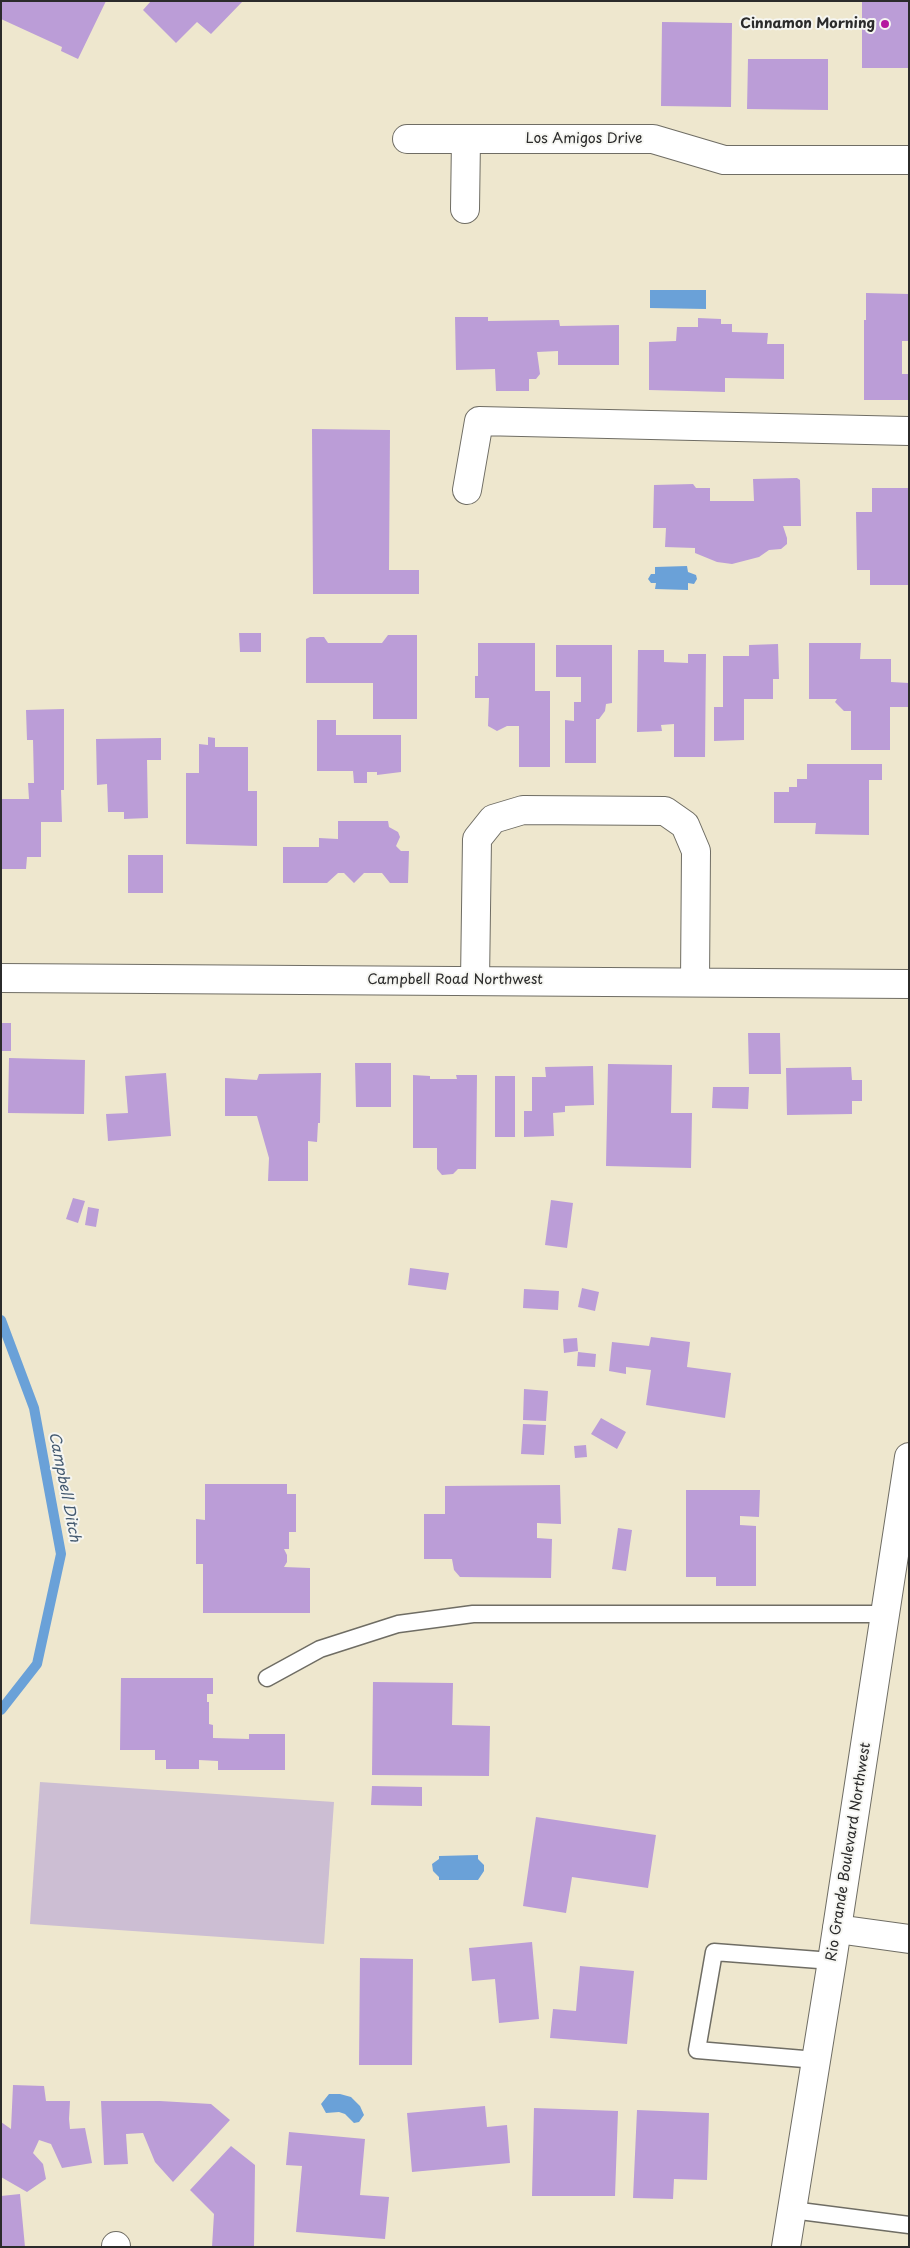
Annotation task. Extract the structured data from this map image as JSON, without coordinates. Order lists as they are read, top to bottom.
{
  "streets": {
    "street": ["Los Amigos Drive", "Campbell Road Northwest", "Rio Grande Boulevard Northwest"]
  },
  "water": ["Campbell Ditch"],
  "places": ["Cinnamon Morning"]
}
